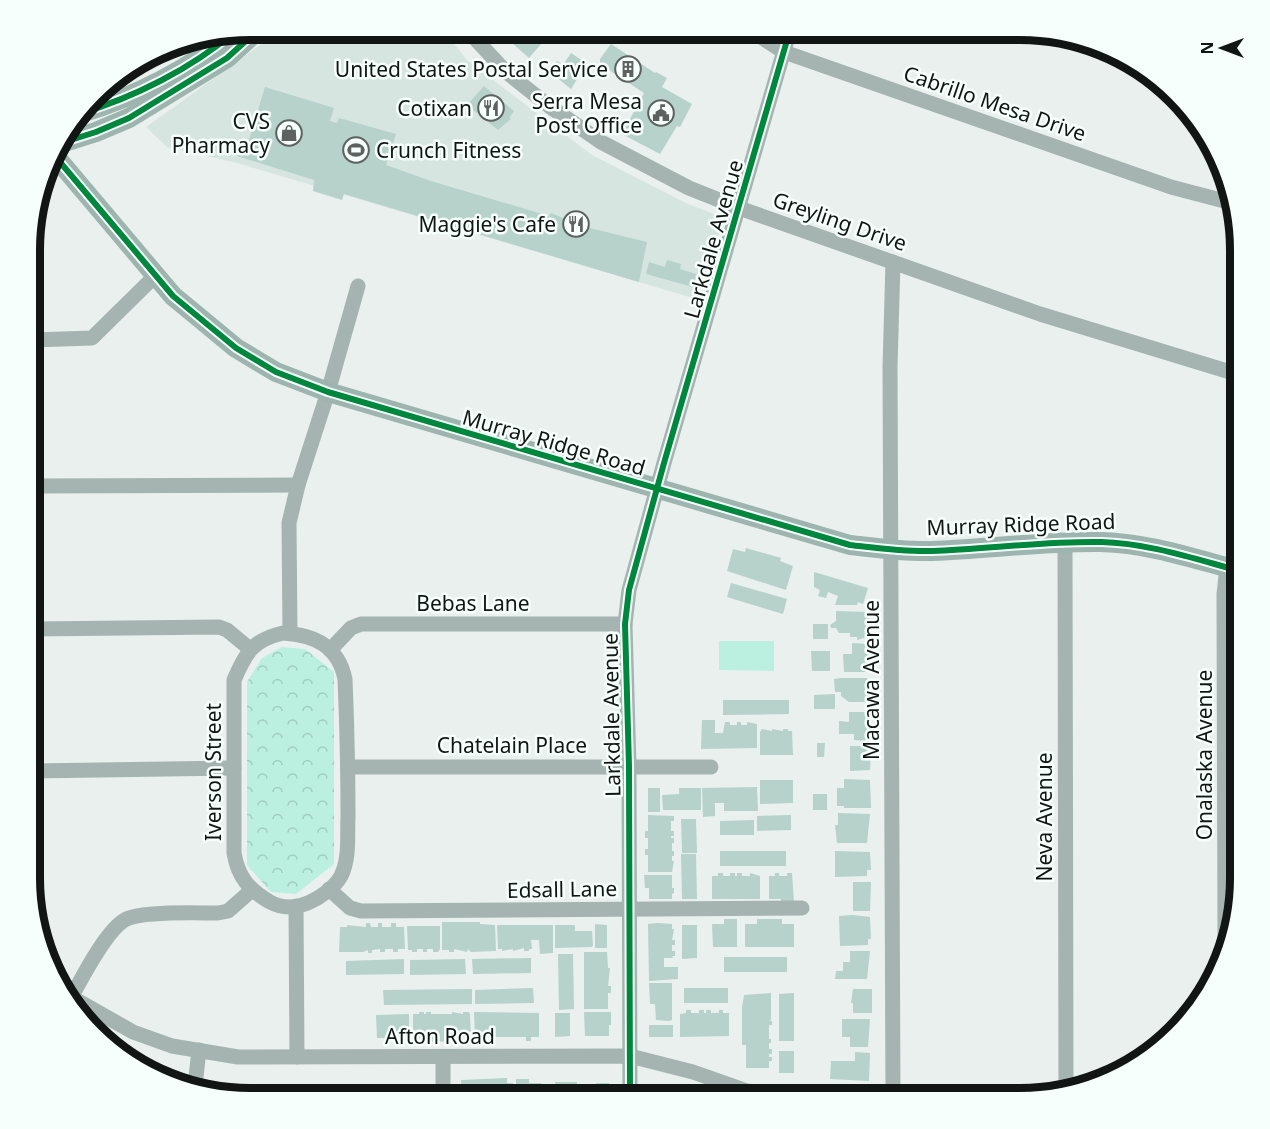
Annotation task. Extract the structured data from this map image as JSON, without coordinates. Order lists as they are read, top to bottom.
{
  "streets": {
    "main road": ["Murray Ridge Road"],
    "street": [
      "Cabrillo Mesa Drive",
      "Greyling Drive",
      "Larkdale Avenue",
      "Bebas Lane",
      "Macawa Avenue",
      "Chatelain Place",
      "Onalaska Avenue",
      "Iverson Street",
      "Neva Avenue",
      "Edsall Lane",
      "Afton Road"
    ]
  },
  "crossings": [
    ["Cabrillo Mesa Drive", "Larkdale Avenue"],
    ["Greyling Drive", "Larkdale Avenue"],
    ["Greyling Drive", "Macawa Avenue"],
    ["Larkdale Avenue", "Murray Ridge Road"],
    ["Larkdale Avenue", "Bebas Lane"],
    ["Larkdale Avenue", "Chatelain Place"],
    ["Larkdale Avenue", "Edsall Lane"],
    ["Larkdale Avenue", "Afton Road"],
    ["Murray Ridge Road", "Macawa Avenue"],
    ["Murray Ridge Road", "Neva Avenue"]
  ],
  "places": {
    "building": ["United States Postal Service"],
    "restaurant": ["Cotixan", "Maggie's Cafe"],
    "public building": ["Serra Mesa Post Office"],
    "shop": ["CVS Pharmacy"],
    "sports": ["Crunch Fitness"]
  },
  "north": "left"
}
